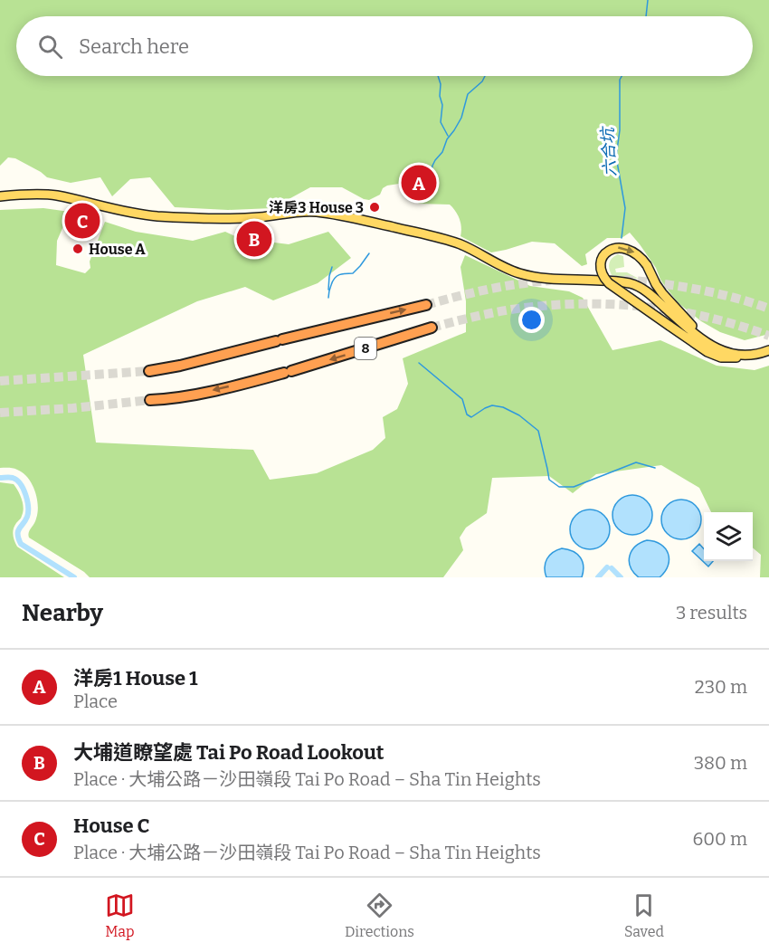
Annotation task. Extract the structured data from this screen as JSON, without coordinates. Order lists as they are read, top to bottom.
{
  "streets": {
    "highway": ["8"]
  },
  "water": ["六合坑"],
  "places": ["洋房3 House 3", "House A"],
  "page": {
    "search": "Search here",
    "pins": ["A", "C", "B"],
    "heading": ["Nearby", "3 results"],
    "list": [
      {
        "mark": "A",
        "name": "洋房1 House 1",
        "note": "Place",
        "value": "230 m"
      },
      {
        "mark": "B",
        "name": "大埔道瞭望處 Tai Po Road Lookout",
        "note": "Place · 大埔公路－沙田嶺段 Tai Po Road – Sha Tin Heights",
        "value": "380 m"
      },
      {
        "mark": "C",
        "name": "House C",
        "note": "Place · 大埔公路－沙田嶺段 Tai Po Road – Sha Tin Heights",
        "value": "600 m"
      }
    ],
    "nav": ["Map", "Directions", "Saved"]
  }
}
